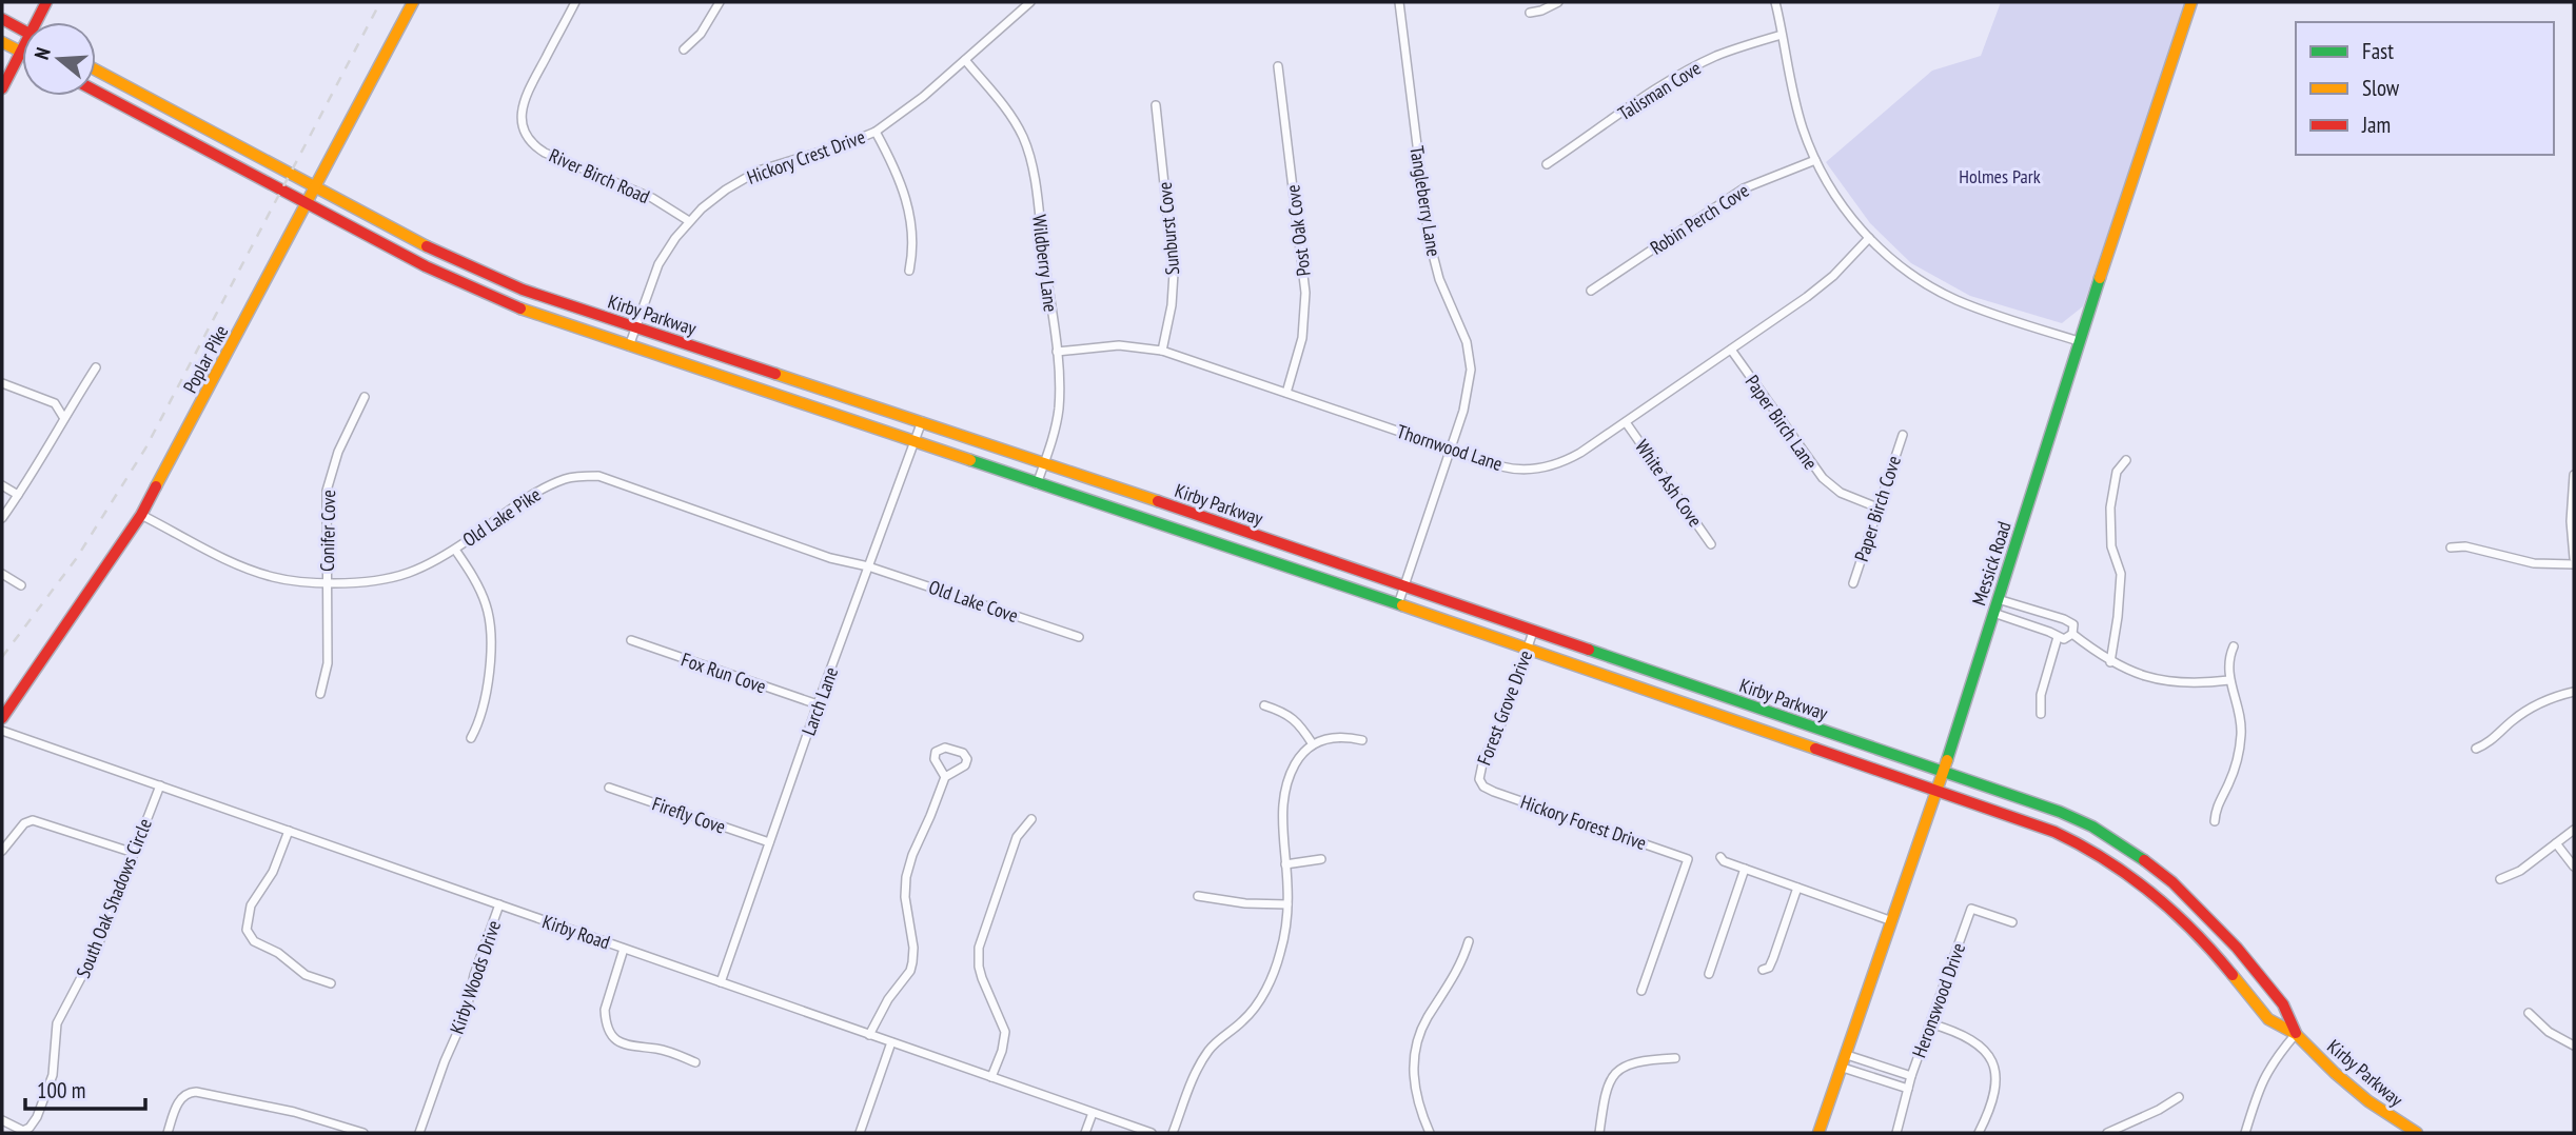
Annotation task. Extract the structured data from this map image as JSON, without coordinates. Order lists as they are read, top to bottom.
{
  "streets": {
    "main road": ["Kirby Parkway", "Poplar Pike", "Messick Road"],
    "street": [
      "Talisman Cove",
      "Hickory Crest Drive",
      "River Birch Road",
      "Tangleberry Lane",
      "Robin Perch Cove",
      "Sunburst Cove",
      "Post Oak Cove",
      "Wildberry Lane",
      "Paper Birch Lane",
      "Thornwood Lane",
      "White Ash Cove",
      "Paper Birch Cove",
      "Old Lake Pike",
      "Conifer Cove",
      "Old Lake Cove",
      "Fox Run Cove",
      "Larch Lane",
      "Forest Grove Drive",
      "Firefly Cove",
      "Hickory Forest Drive",
      "South Oak Shadows Circle",
      "Kirby Road",
      "Kirby Woods Drive",
      "Heronswood Drive"
    ]
  },
  "crossings": [
    ["Hickory Crest Drive", "River Birch Road"],
    ["Hickory Crest Drive", "Wildberry Lane"],
    ["Hickory Crest Drive", "Kirby Parkway"],
    ["Tangleberry Lane", "Kirby Parkway"],
    ["Tangleberry Lane", "Thornwood Lane"],
    ["Sunburst Cove", "Thornwood Lane"],
    ["Post Oak Cove", "Thornwood Lane"],
    ["Wildberry Lane", "Kirby Parkway"],
    ["Wildberry Lane", "Thornwood Lane"],
    ["Kirby Parkway", "Poplar Pike"],
    ["Kirby Parkway", "Messick Road"],
    ["Kirby Parkway", "Larch Lane"],
    ["Kirby Parkway", "Forest Grove Drive"],
    ["Poplar Pike", "Old Lake Pike"],
    ["Paper Birch Lane", "Thornwood Lane"],
    ["Paper Birch Lane", "Paper Birch Cove"],
    ["Thornwood Lane", "White Ash Cove"],
    ["Old Lake Pike", "Conifer Cove"],
    ["Old Lake Pike", "Old Lake Cove"],
    ["Old Lake Pike", "Larch Lane"],
    ["Old Lake Cove", "Larch Lane"],
    ["Fox Run Cove", "Larch Lane"],
    ["Larch Lane", "Firefly Cove"],
    ["Larch Lane", "Kirby Road"],
    ["Forest Grove Drive", "Hickory Forest Drive"],
    ["South Oak Shadows Circle", "Kirby Road"],
    ["Kirby Road", "Kirby Woods Drive"]
  ],
  "parks": ["Holmes Park"],
  "legend": ["Fast", "Slow", "Jam"],
  "scale_bar": "100 m",
  "north": "left"
}
